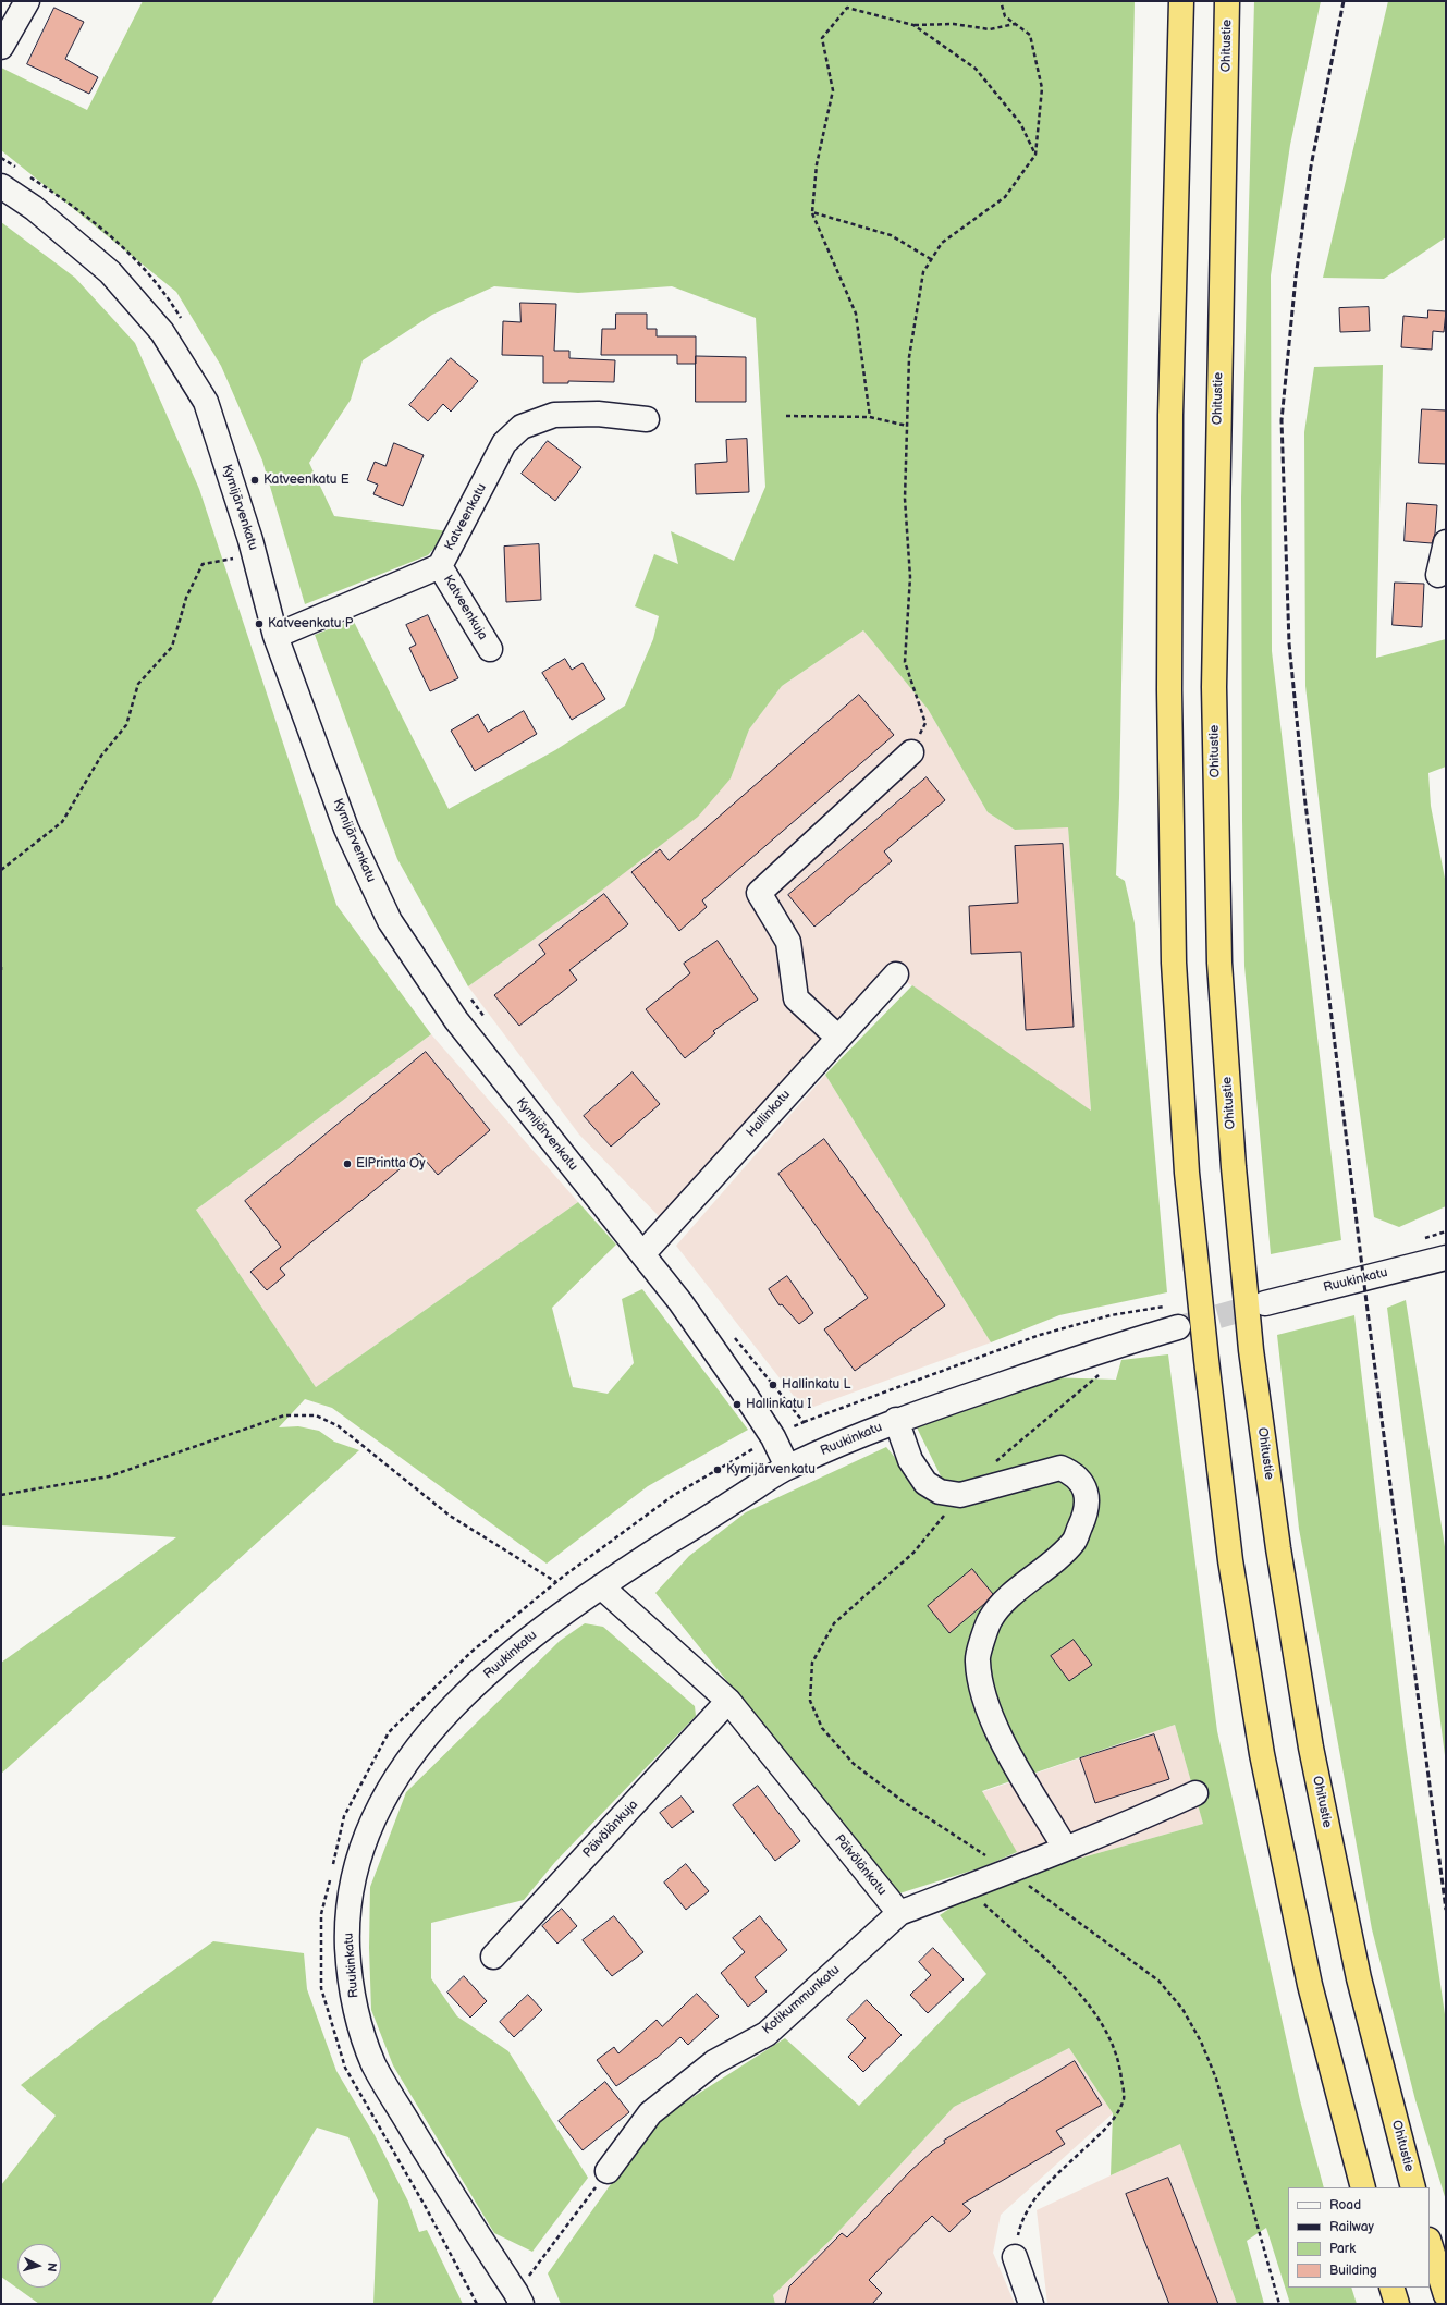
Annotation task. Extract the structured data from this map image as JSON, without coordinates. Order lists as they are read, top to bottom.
{
  "streets": {
    "highway": ["Ohitustie"],
    "street": [
      "Kymijärvenkatu",
      "Katveenkatu",
      "Katveenkuja",
      "Hallinkatu",
      "Ruukinkatu",
      "Päivölänkuja",
      "Päivölänkatu",
      "Kotikummunkatu"
    ]
  },
  "crossings": [
    ["Kymijärvenkatu", "Katveenkatu"],
    ["Kymijärvenkatu", "Hallinkatu"],
    ["Kymijärvenkatu", "Ruukinkatu"],
    ["Katveenkatu", "Katveenkuja"],
    ["Ruukinkatu", "Päivölänkatu"],
    ["Päivölänkuja", "Päivölänkatu"],
    ["Päivölänkatu", "Kotikummunkatu"]
  ],
  "places": [
    "Katveenkatu E",
    "Katveenkatu P",
    "ElPrintta Oy",
    "Hallinkatu L",
    "Hallinkatu I",
    "Kymijärvenkatu"
  ],
  "legend": [
    "Road",
    "Railway",
    "Park",
    "Building"
  ],
  "north": "right"
}
